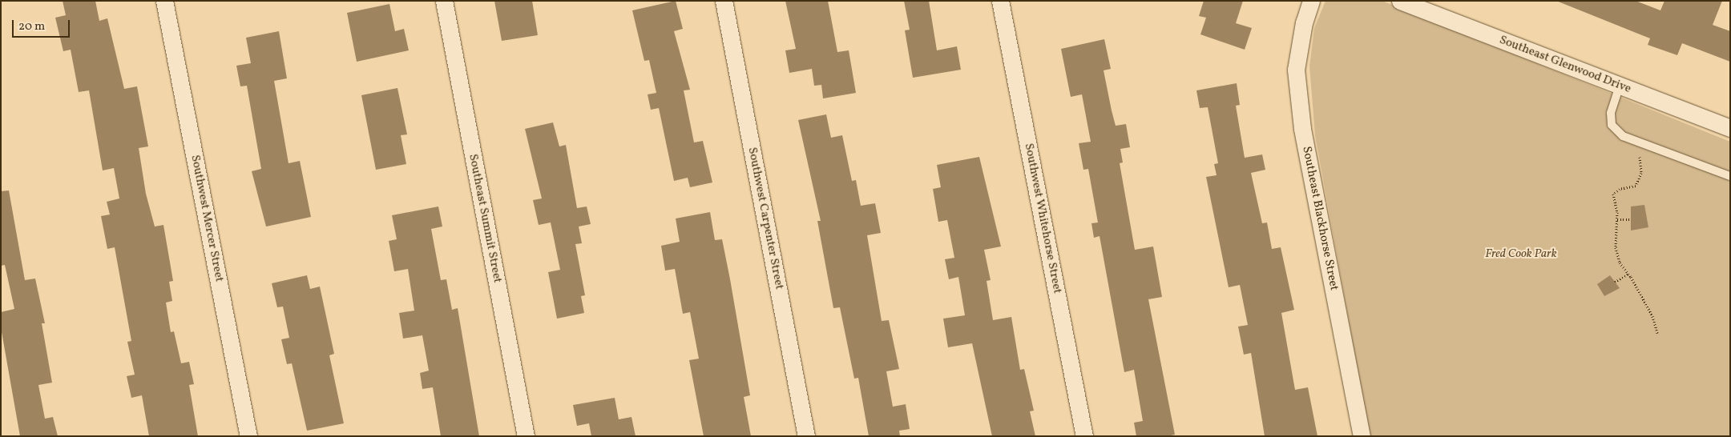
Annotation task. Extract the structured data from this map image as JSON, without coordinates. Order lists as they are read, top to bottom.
{
  "streets": {
    "street": [
      "Southeast Glenwood Drive",
      "Southwest Mercer Street",
      "Southeast Summit Street",
      "Southwest Carpenter Street",
      "Southwest Whitehorse Street",
      "Southeast Blackhorse Street"
    ]
  },
  "parks": ["Fred Cook Park"],
  "scale_bar": "20 m"
}
